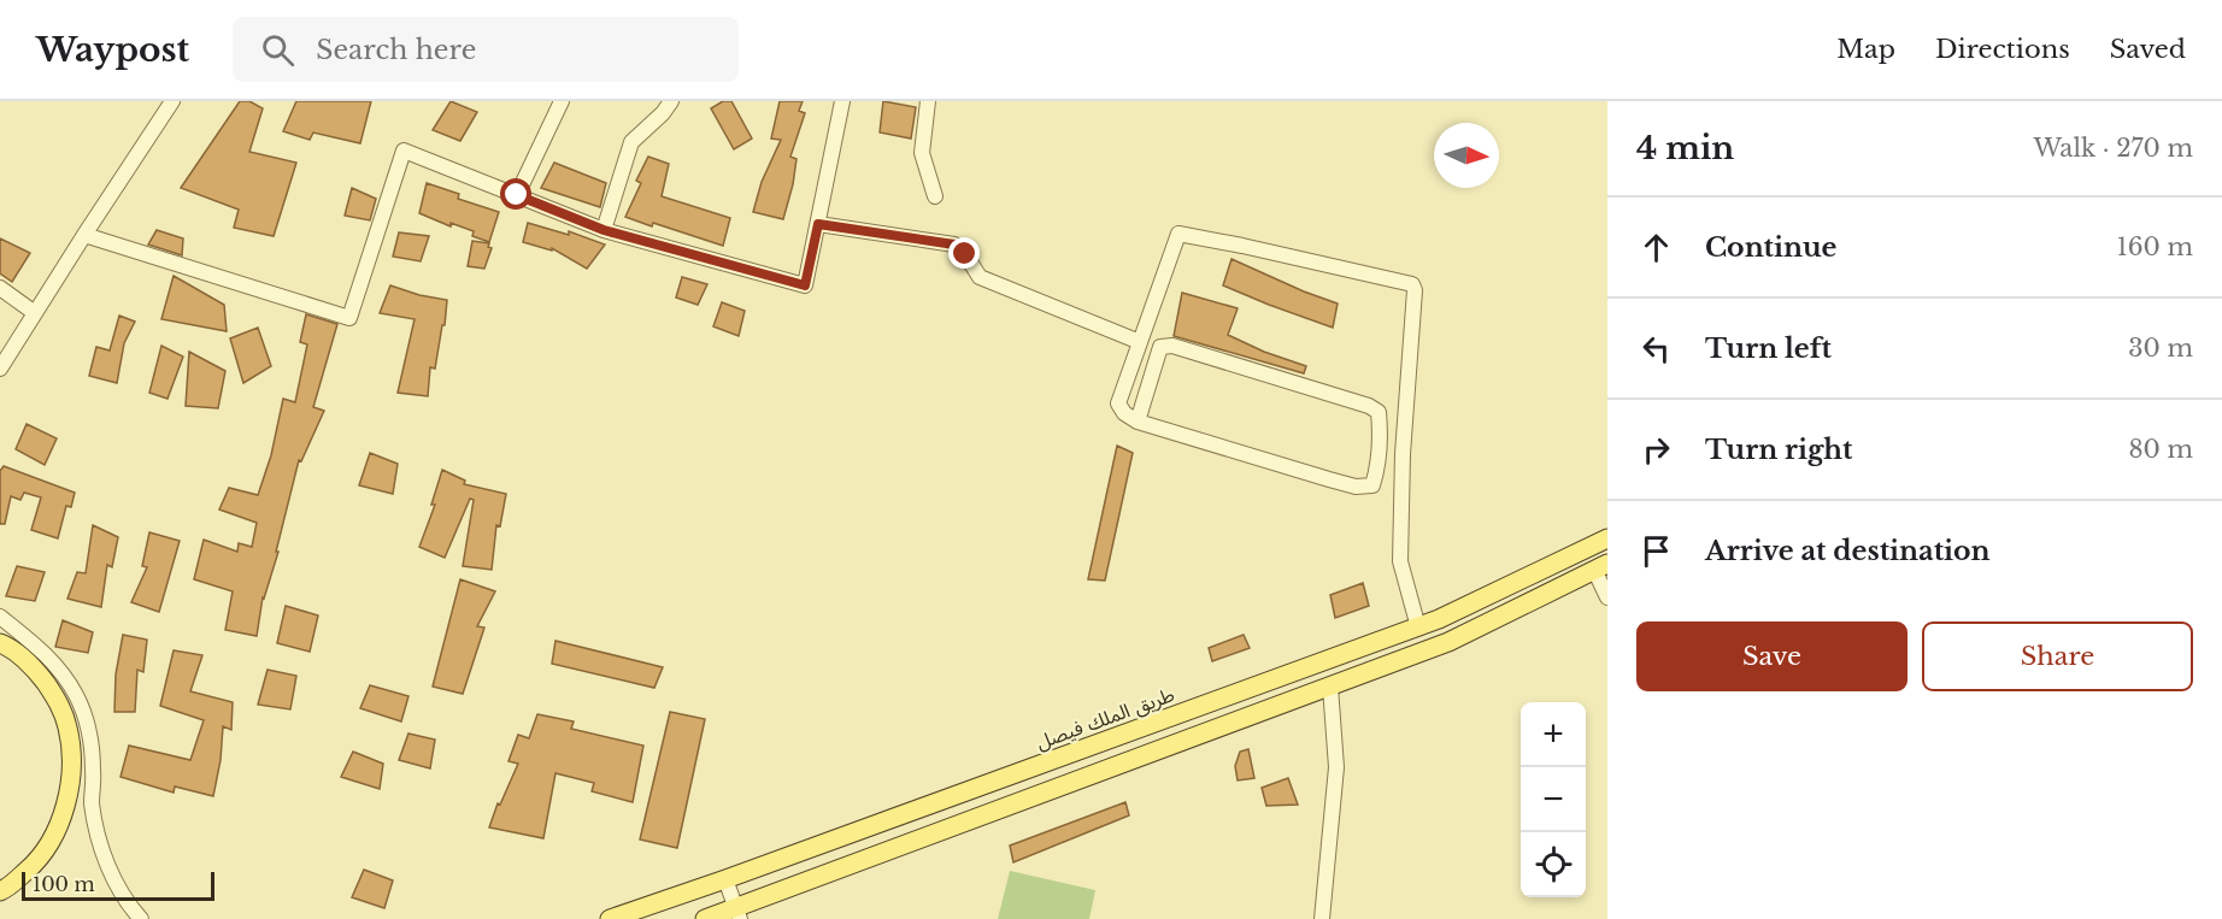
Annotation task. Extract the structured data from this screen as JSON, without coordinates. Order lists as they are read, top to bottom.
{
  "streets": {
    "main road": ["طريق الملك فيصل"]
  },
  "scale_bar": "100 m",
  "north": "right",
  "page": {
    "header": "Waypost",
    "search": "Search here",
    "nav": ["Map", "Directions", "Saved"],
    "heading": ["4 min", "Walk · 270 m"],
    "list": [
      ["Continue", "160 m"],
      ["Turn left", "30 m"],
      ["Turn right", "80 m"],
      "Arrive at destination"
    ],
    "buttons": ["Save", "Share"],
    "map_buttons": ["+", "−"],
    "scale": "100 m"
  }
}
